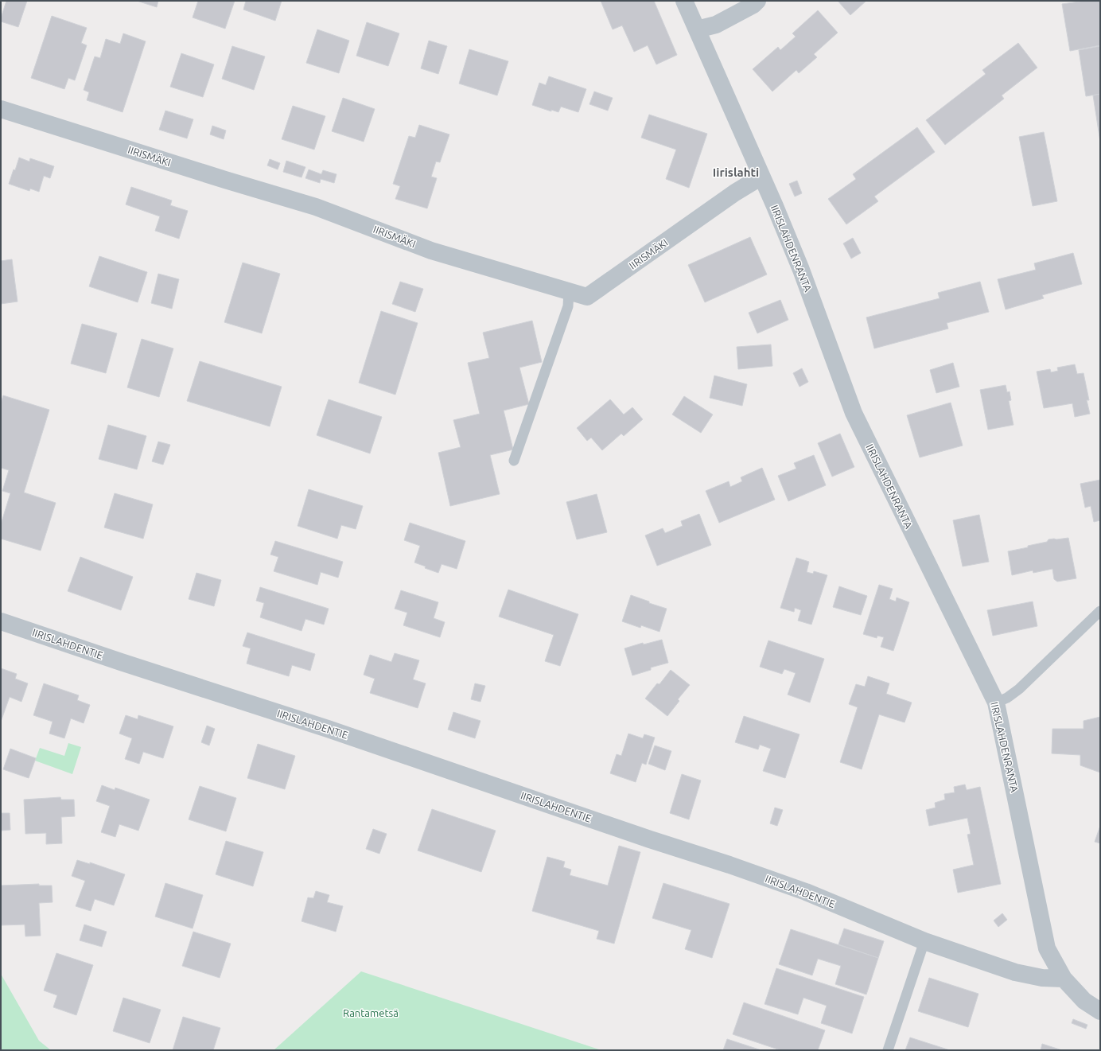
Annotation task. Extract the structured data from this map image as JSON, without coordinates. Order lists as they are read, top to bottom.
{
  "streets": {
    "street": ["IIRISMÄKI", "IIRISLAHDENRANTA", "IIRISLAHDENTIE"]
  },
  "crossings": [
    ["IIRISMÄKI", "IIRISLAHDENRANTA"],
    ["IIRISLAHDENRANTA", "IIRISLAHDENTIE"]
  ],
  "districts": ["Iirislahti"],
  "parks": ["Rantametsä"]
}
